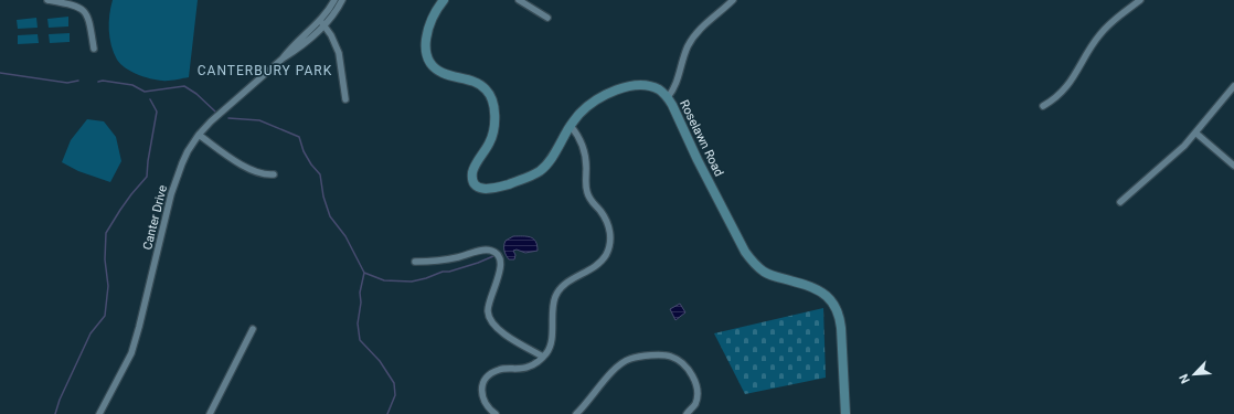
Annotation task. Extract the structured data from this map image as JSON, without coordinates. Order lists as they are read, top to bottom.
{
  "streets": {
    "street": ["Roselawn Road", "Canter Drive"]
  },
  "districts": ["CANTERBURY PARK"],
  "north": "bottom left"
}
